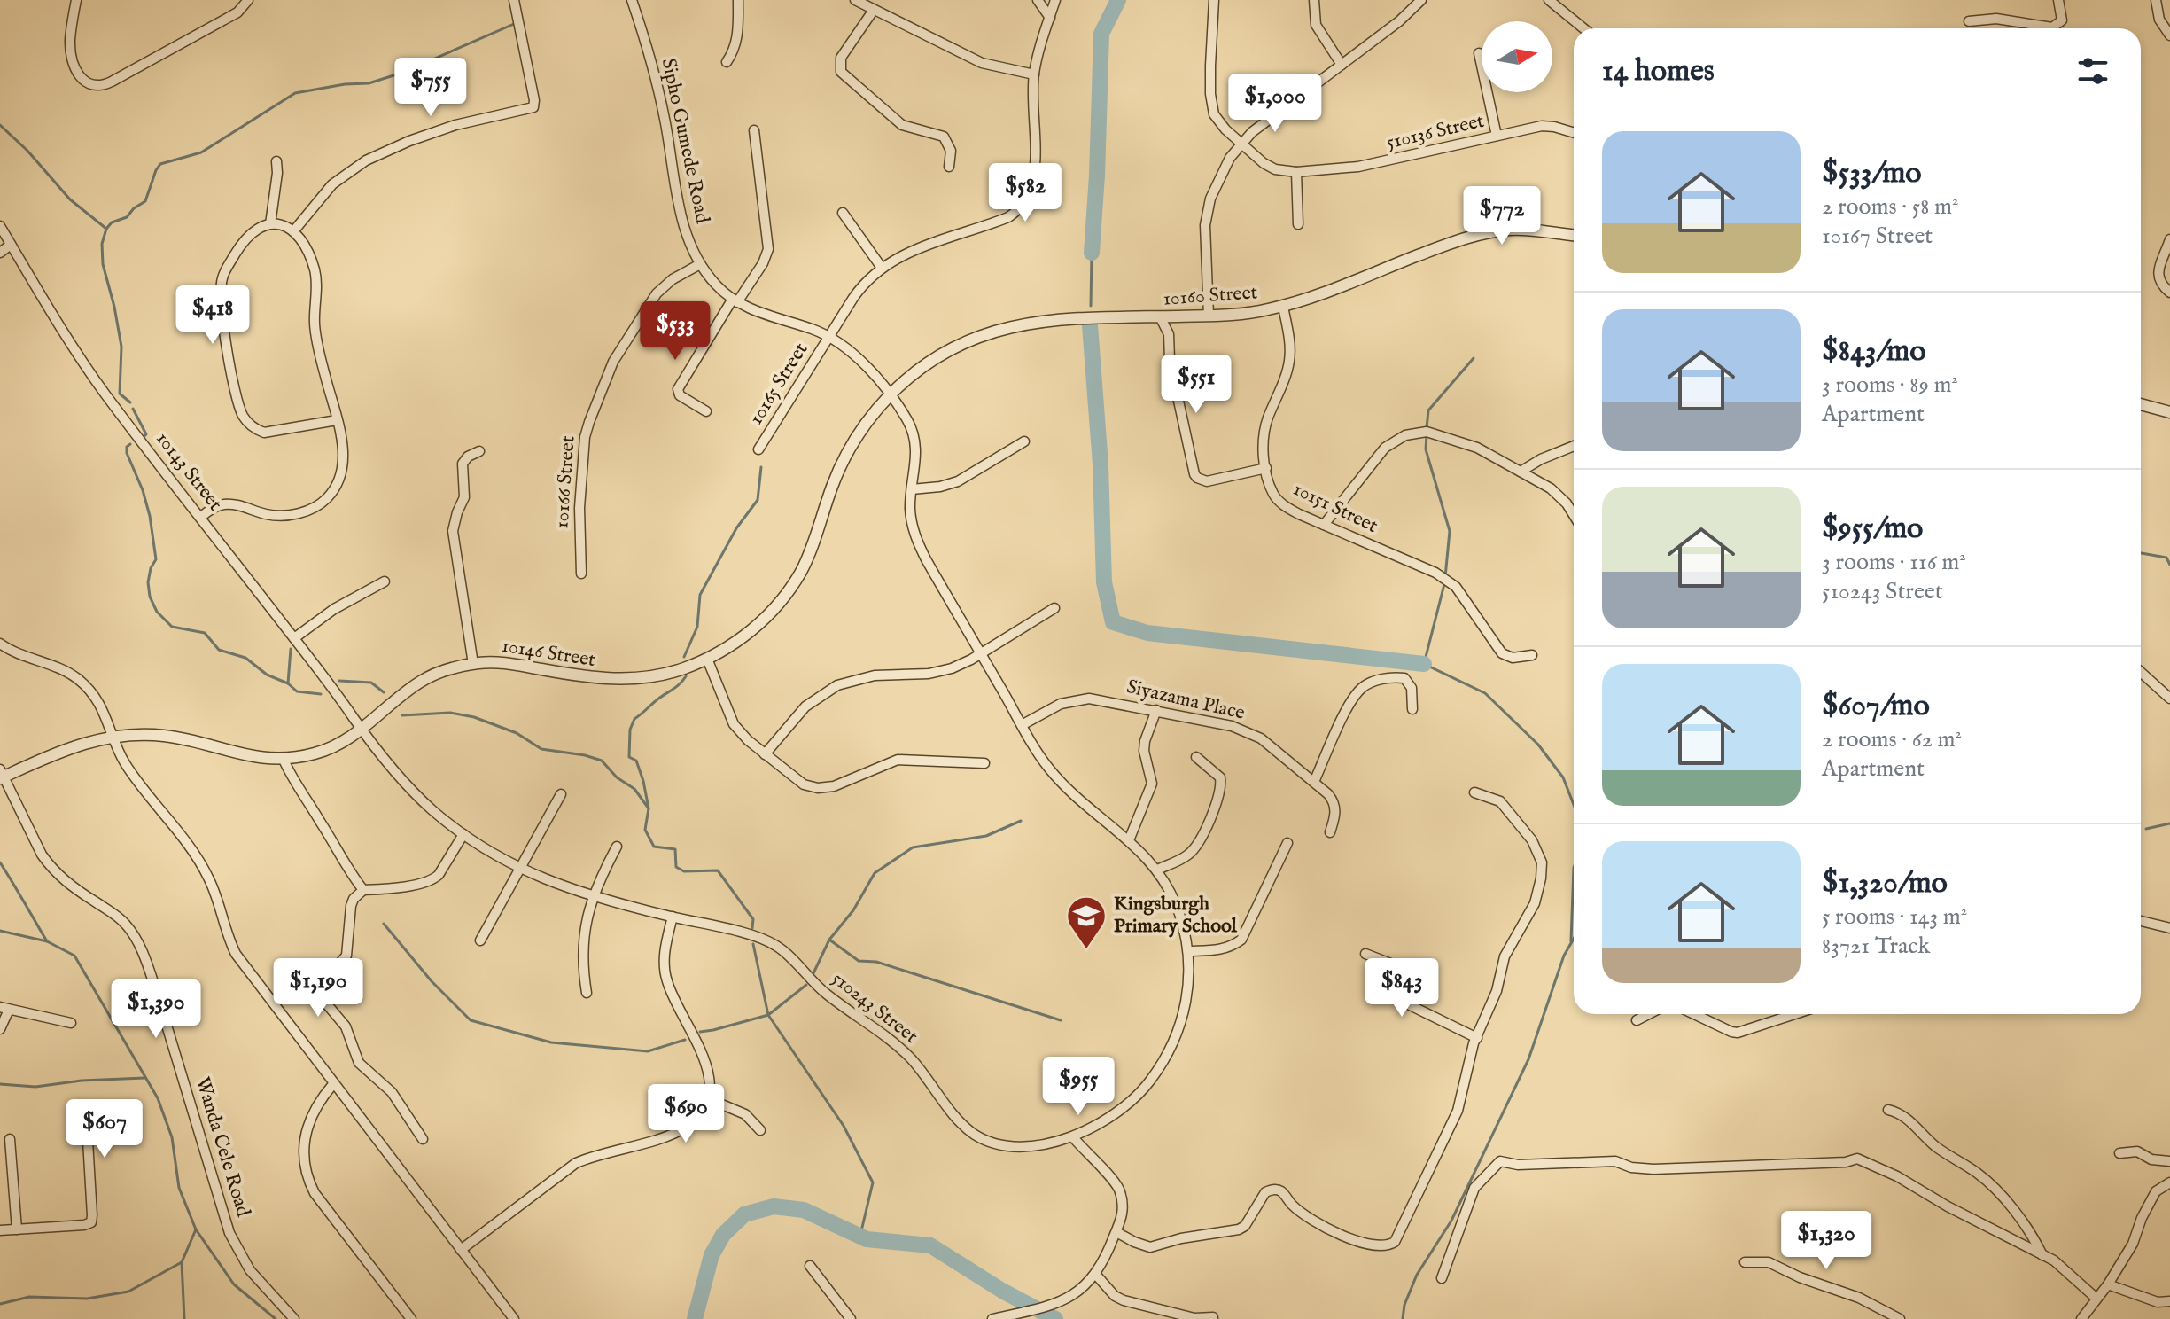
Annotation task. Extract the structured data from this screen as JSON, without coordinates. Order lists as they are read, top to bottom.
{
  "streets": {
    "street": [
      "510136 Street",
      "Sipho Gumede Road",
      "10160 Street",
      "10165 Street",
      "10143 Street",
      "10166 Street",
      "10151 Street",
      "10146 Street",
      "Siyazama Place",
      "510243 Street",
      "Wanda Cele Road"
    ]
  },
  "crossings": [
    ["Sipho Gumede Road", "10160 Street"],
    ["Sipho Gumede Road", "10165 Street"],
    ["Sipho Gumede Road", "10166 Street"],
    ["Sipho Gumede Road", "10146 Street"],
    ["Sipho Gumede Road", "510243 Street"],
    ["10160 Street", "10151 Street"],
    ["10160 Street", "10146 Street"],
    ["10160 Street", "510243 Street"],
    ["10143 Street", "10146 Street"],
    ["10143 Street", "510243 Street"],
    ["10146 Street", "510243 Street"],
    ["10146 Street", "Wanda Cele Road"],
    ["Siyazama Place", "510243 Street"]
  ],
  "places": {
    "school or university": ["Kingsburgh Primary School"]
  },
  "north": "right",
  "page": {
    "heading": "14 homes",
    "price": [
      "$755",
      "$1,000",
      "$582",
      "$772",
      "$418",
      "$533",
      "$551",
      "$1,190",
      "$843",
      "$1,390",
      "$955",
      "$690",
      "$607",
      "$1,320"
    ],
    "list": [
      {
        "name": "$533/mo",
        "note": "2 rooms · 58 m² · 10167 Street"
      },
      {
        "name": "$843/mo",
        "note": "3 rooms · 89 m² · Apartment"
      },
      {
        "name": "$955/mo",
        "note": "3 rooms · 116 m² · 510243 Street"
      },
      {
        "name": "$607/mo",
        "note": "2 rooms · 62 m² · Apartment"
      },
      {
        "name": "$1,320/mo",
        "note": "5 rooms · 143 m² · 83721 Track"
      }
    ]
  }
}
